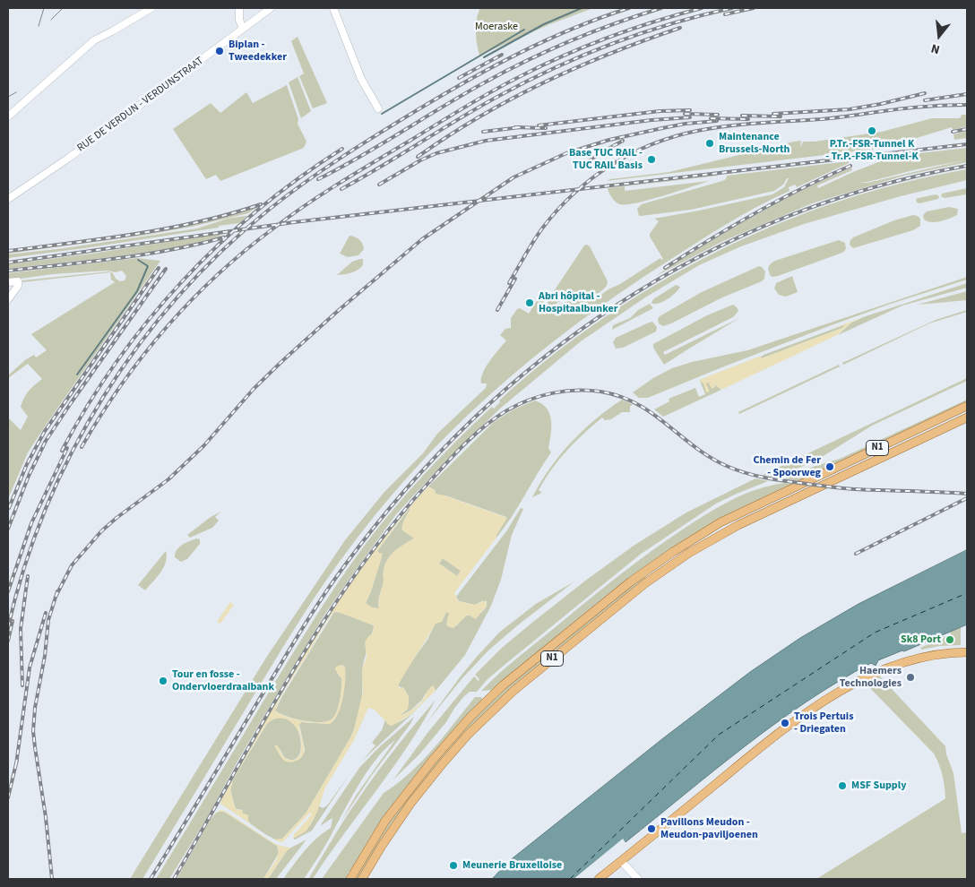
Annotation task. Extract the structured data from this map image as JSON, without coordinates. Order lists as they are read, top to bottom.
{
  "streets": {
    "main road": ["N1"],
    "street": ["RUE DE VERDUN - VERDUNSTRAAT"]
  },
  "parks": ["Moeraske"],
  "places": [
    "Biplan - Tweedekker",
    "P.Tr.-FSR-Tunnel K - Tr.P.-FSR-Tunnel-K",
    "Maintenance Brussels-North",
    "Base TUC RAIL - TUC RAIL Basis",
    "Abri hôpital - Hospitaalbunker",
    "Chemin de Fer - Spoorweg",
    "Sk8 Port",
    "Haemers Technologies",
    "Tour en fosse - Ondervloerdraaibank",
    "Trois Pertuis - Driegaten",
    "MSF Supply",
    "Pavillons Meudon - Meudon-paviljoenen",
    "Meunerie Bruxelloise"
  ],
  "north": "bottom"
}
